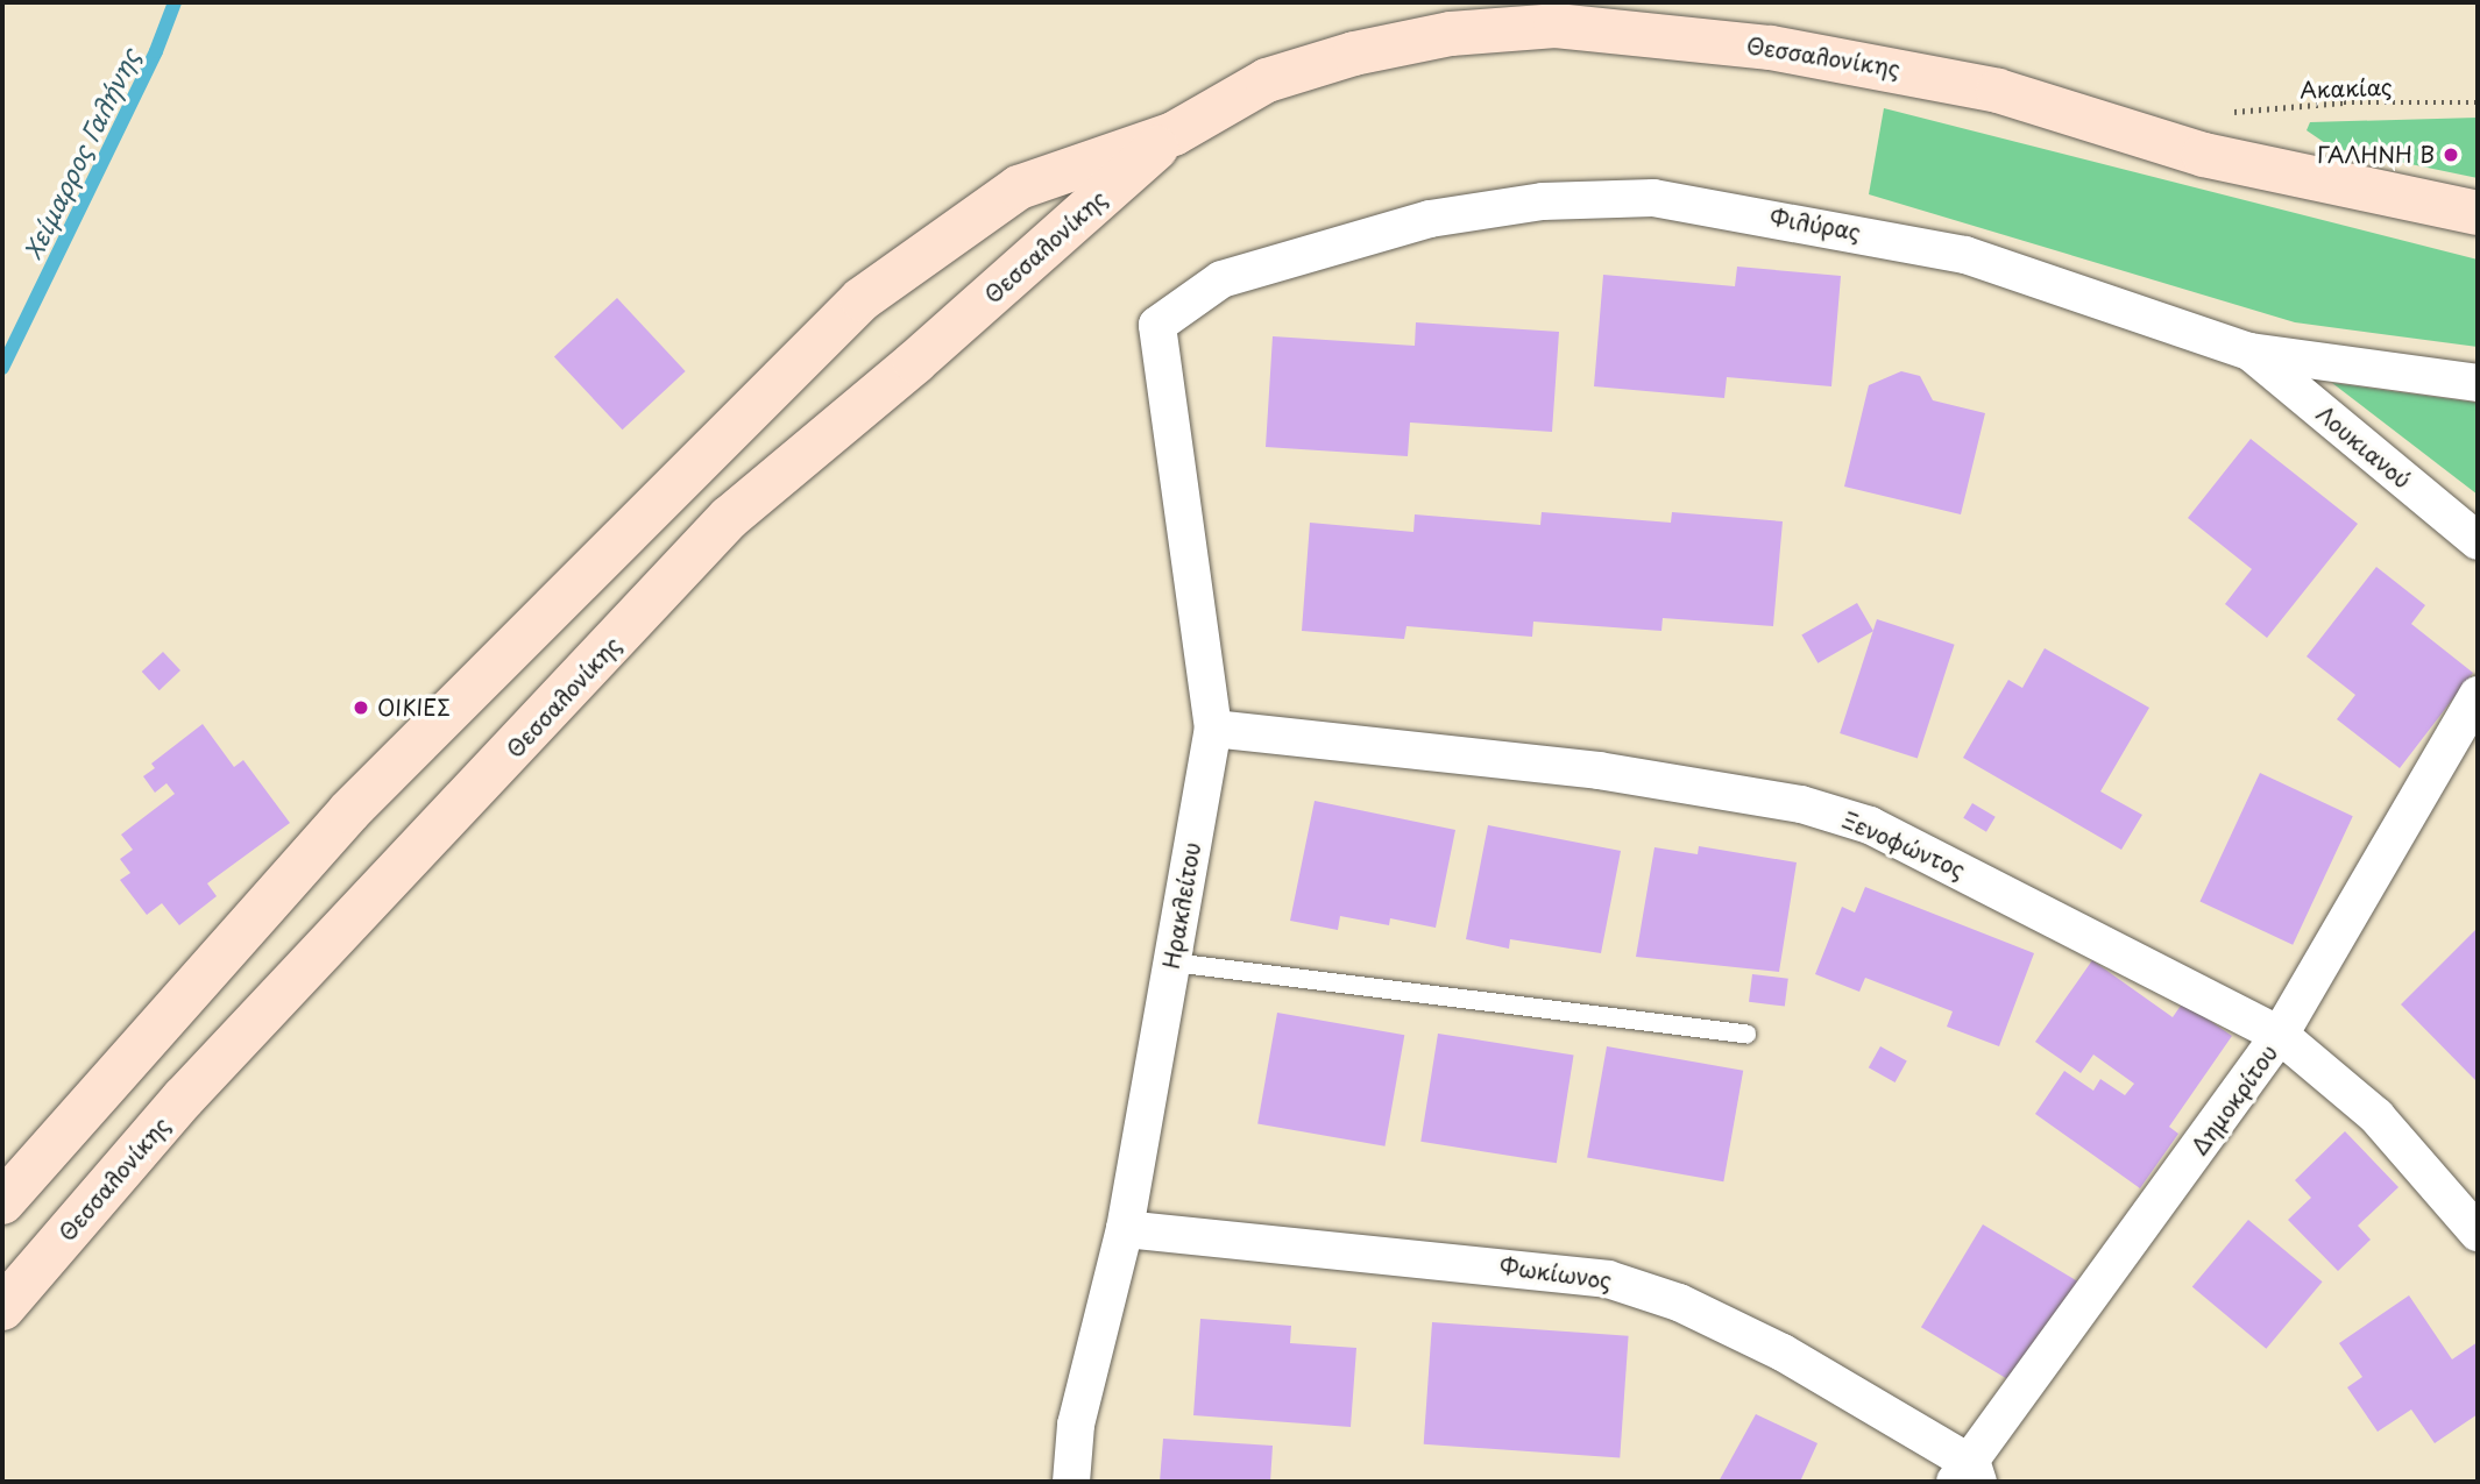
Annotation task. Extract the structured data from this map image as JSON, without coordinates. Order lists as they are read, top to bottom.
{
  "streets": {
    "main road": ["Θεσσαλονίκης"],
    "street": [
      "Φιλύρας",
      "Λουκιανού",
      "Ξενοφώντος",
      "Ηρακλείτου",
      "Δημοκρίτου",
      "Φωκίωνος"
    ],
    "path": ["Ακακίας"]
  },
  "crossings": [
    ["Φιλύρας", "Λουκιανού"],
    ["Φιλύρας", "Ηρακλείτου"],
    ["Ξενοφώντος", "Ηρακλείτου"],
    ["Ξενοφώντος", "Δημοκρίτου"],
    ["Ηρακλείτου", "Φωκίωνος"],
    ["Δημοκρίτου", "Φωκίωνος"]
  ],
  "water": ["Χείμαρρος Γαλήνης"],
  "places": ["ΓΑΛΗΝΗ Β", "ΟΙΚΙΕΣ"]
}
